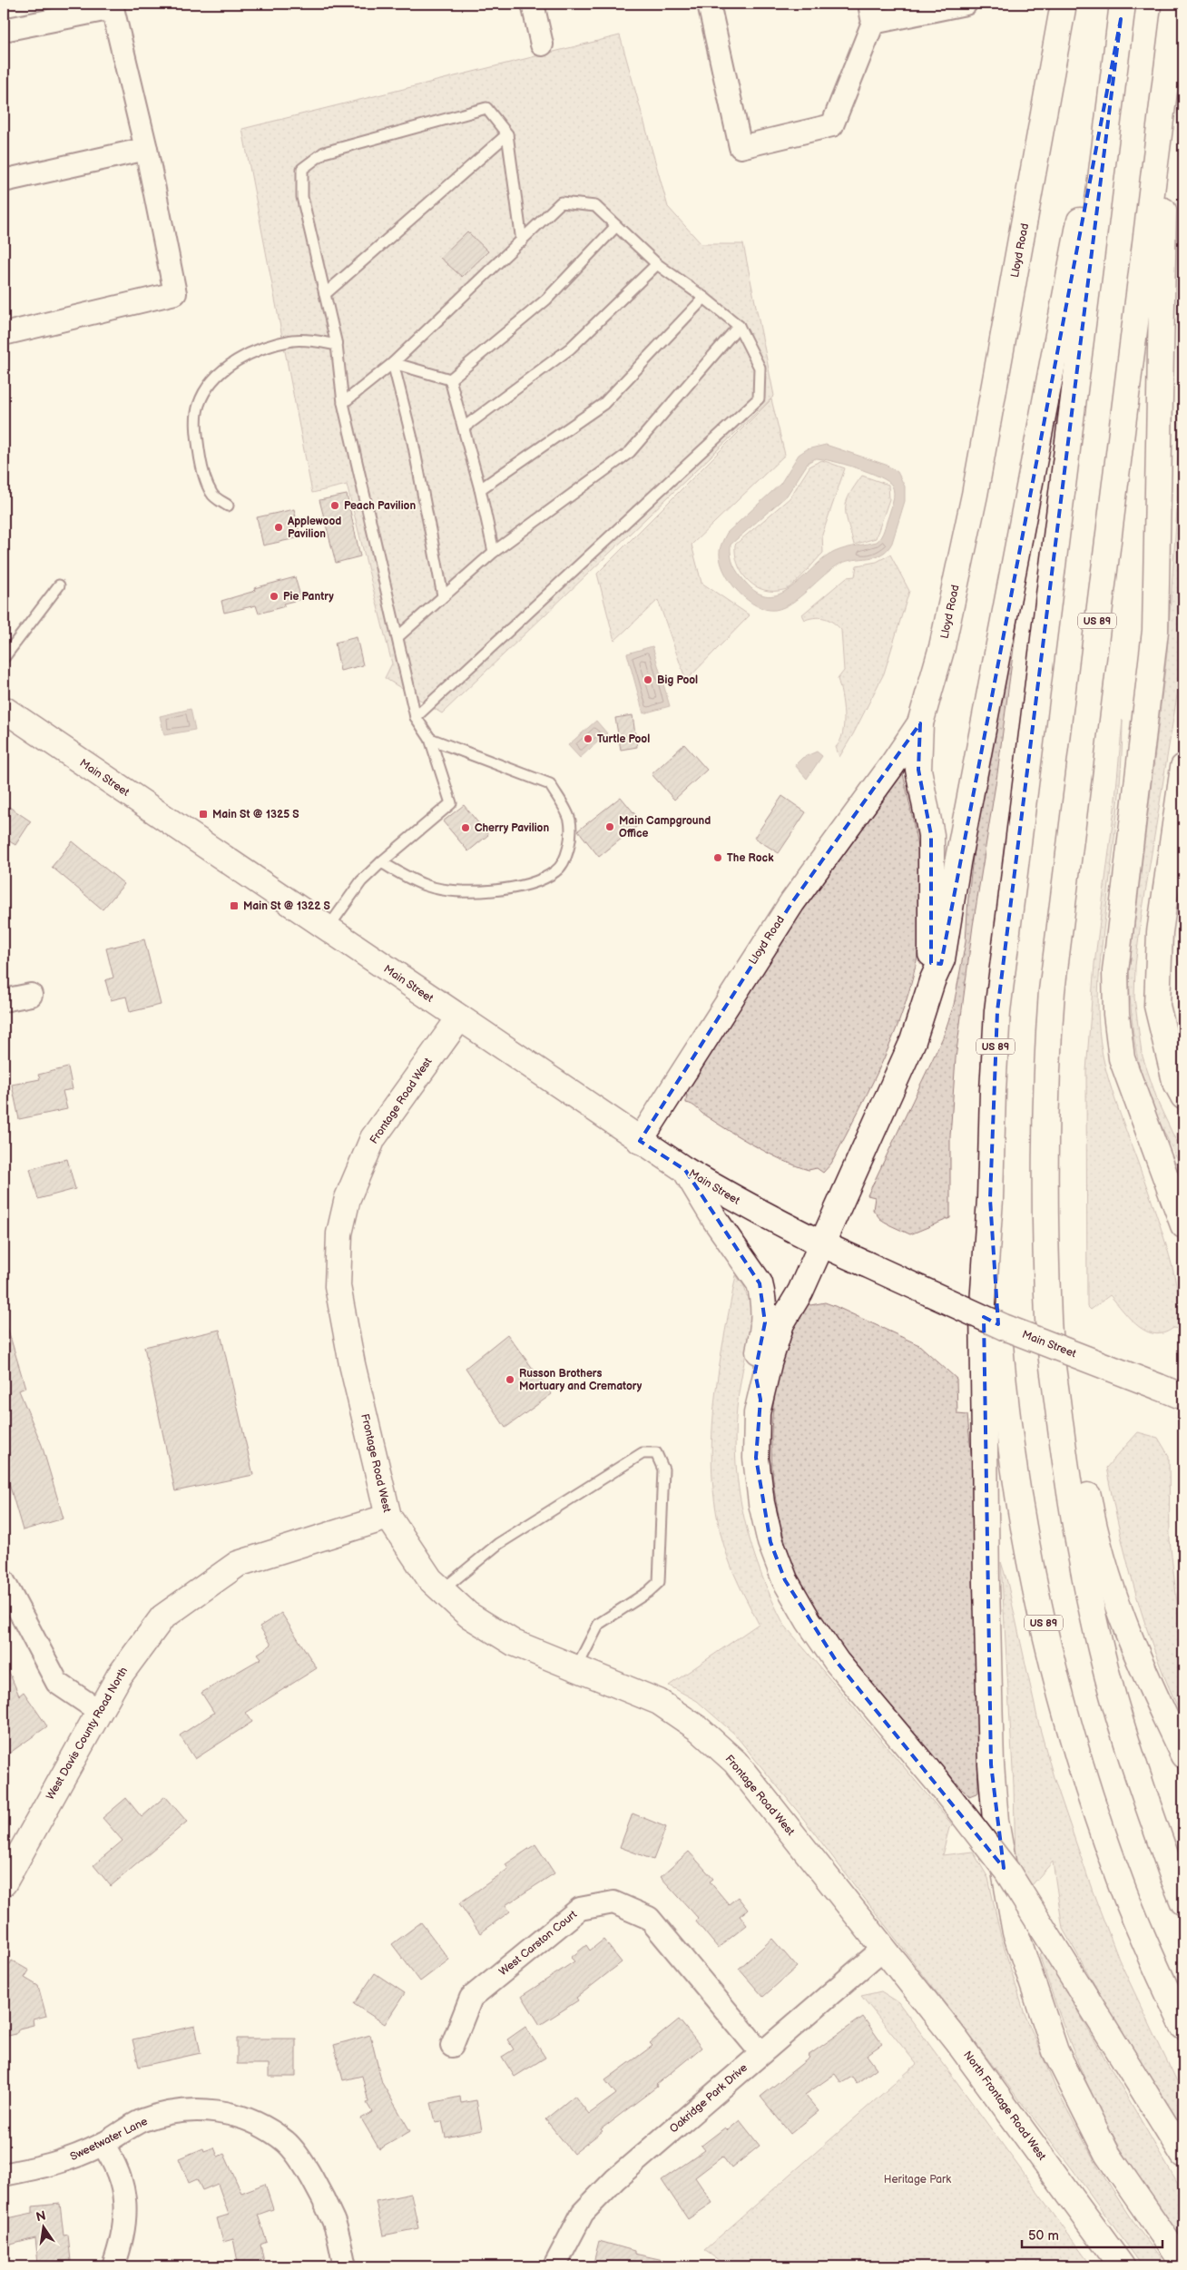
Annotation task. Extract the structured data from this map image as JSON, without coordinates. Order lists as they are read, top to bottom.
{
  "streets": {
    "main road": [
      "Lloyd Road",
      "US 89",
      "Main Street",
      "Frontage Road West",
      "West Davis County Road North",
      "North Frontage Road West"
    ],
    "street": ["West Carston Court", "Oakridge Park Drive", "Sweetwater Lane"]
  },
  "crossings": [
    ["Lloyd Road", "Main Street"],
    ["Main Street", "Frontage Road West"],
    ["Frontage Road West", "West Davis County Road North"],
    ["Frontage Road West", "Oakridge Park Drive"],
    ["Frontage Road West", "North Frontage Road West"],
    ["West Carston Court", "Oakridge Park Drive"],
    ["Oakridge Park Drive", "North Frontage Road West"]
  ],
  "parks": ["Heritage Park"],
  "places": {
    "other": [
      "Peach Pavilion",
      "Applewood Pavilion",
      "Pie Pantry",
      "Big Pool",
      "Turtle Pool",
      "Main Campground Office",
      "Cherry Pavilion",
      "The Rock",
      "Russon Brothers Mortuary and Crematory"
    ],
    "transit": ["Main St @ 1325 S", "Main St @ 1322 S"]
  },
  "scale_bar": "50 m",
  "north": "top"
}
